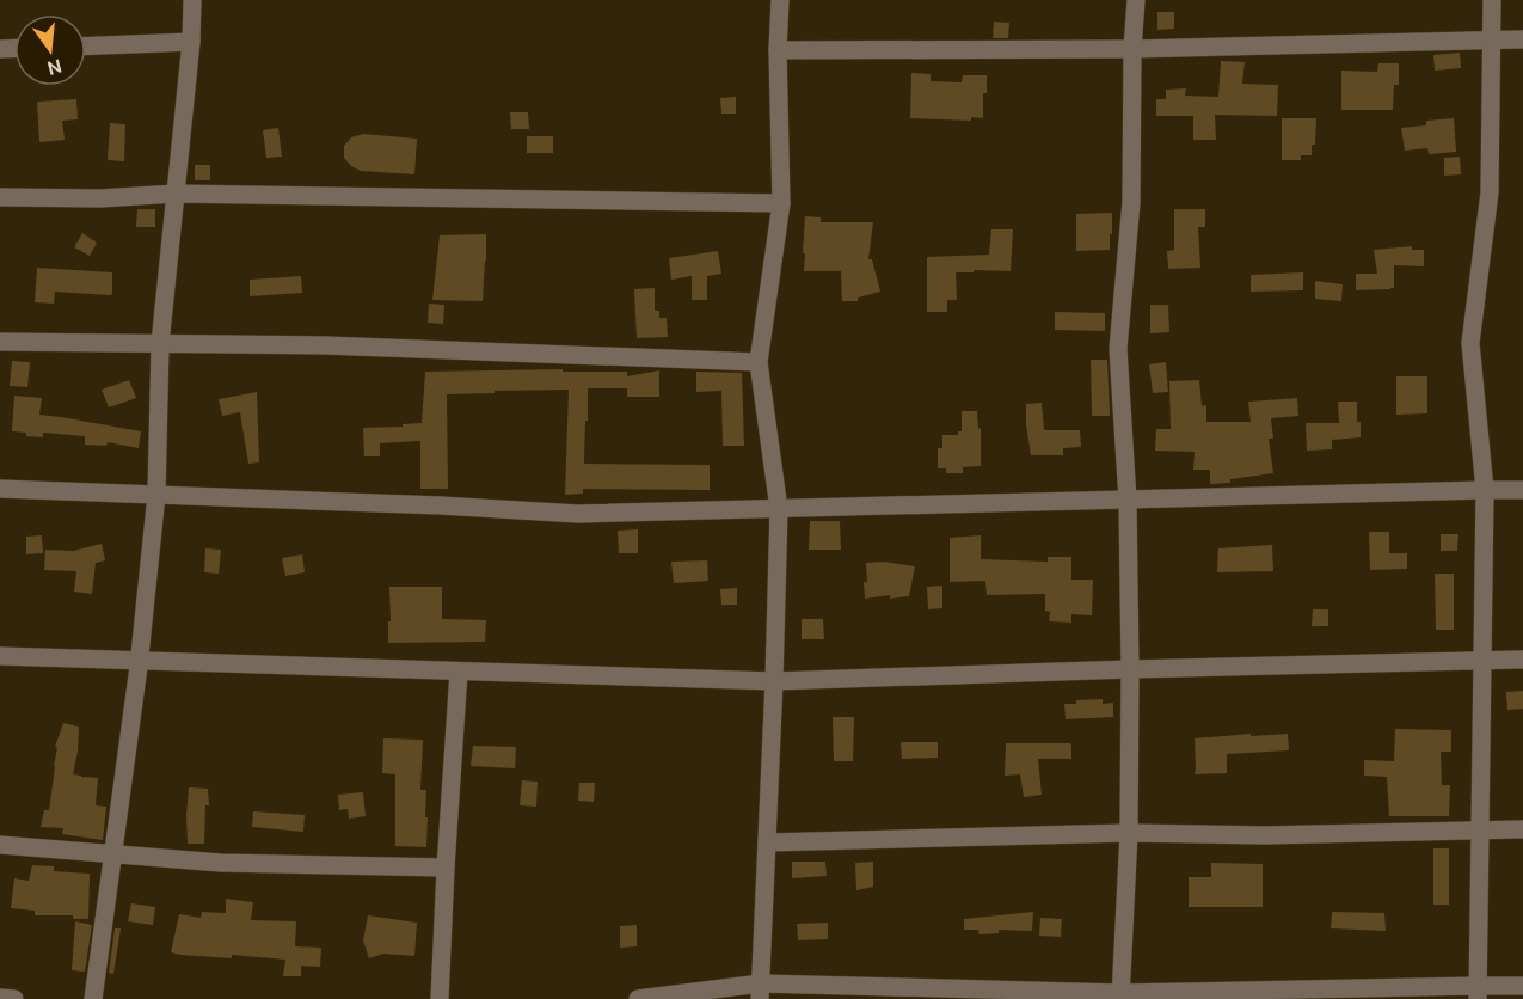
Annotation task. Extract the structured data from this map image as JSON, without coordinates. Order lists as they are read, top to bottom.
{
  "north": "bottom"
}
